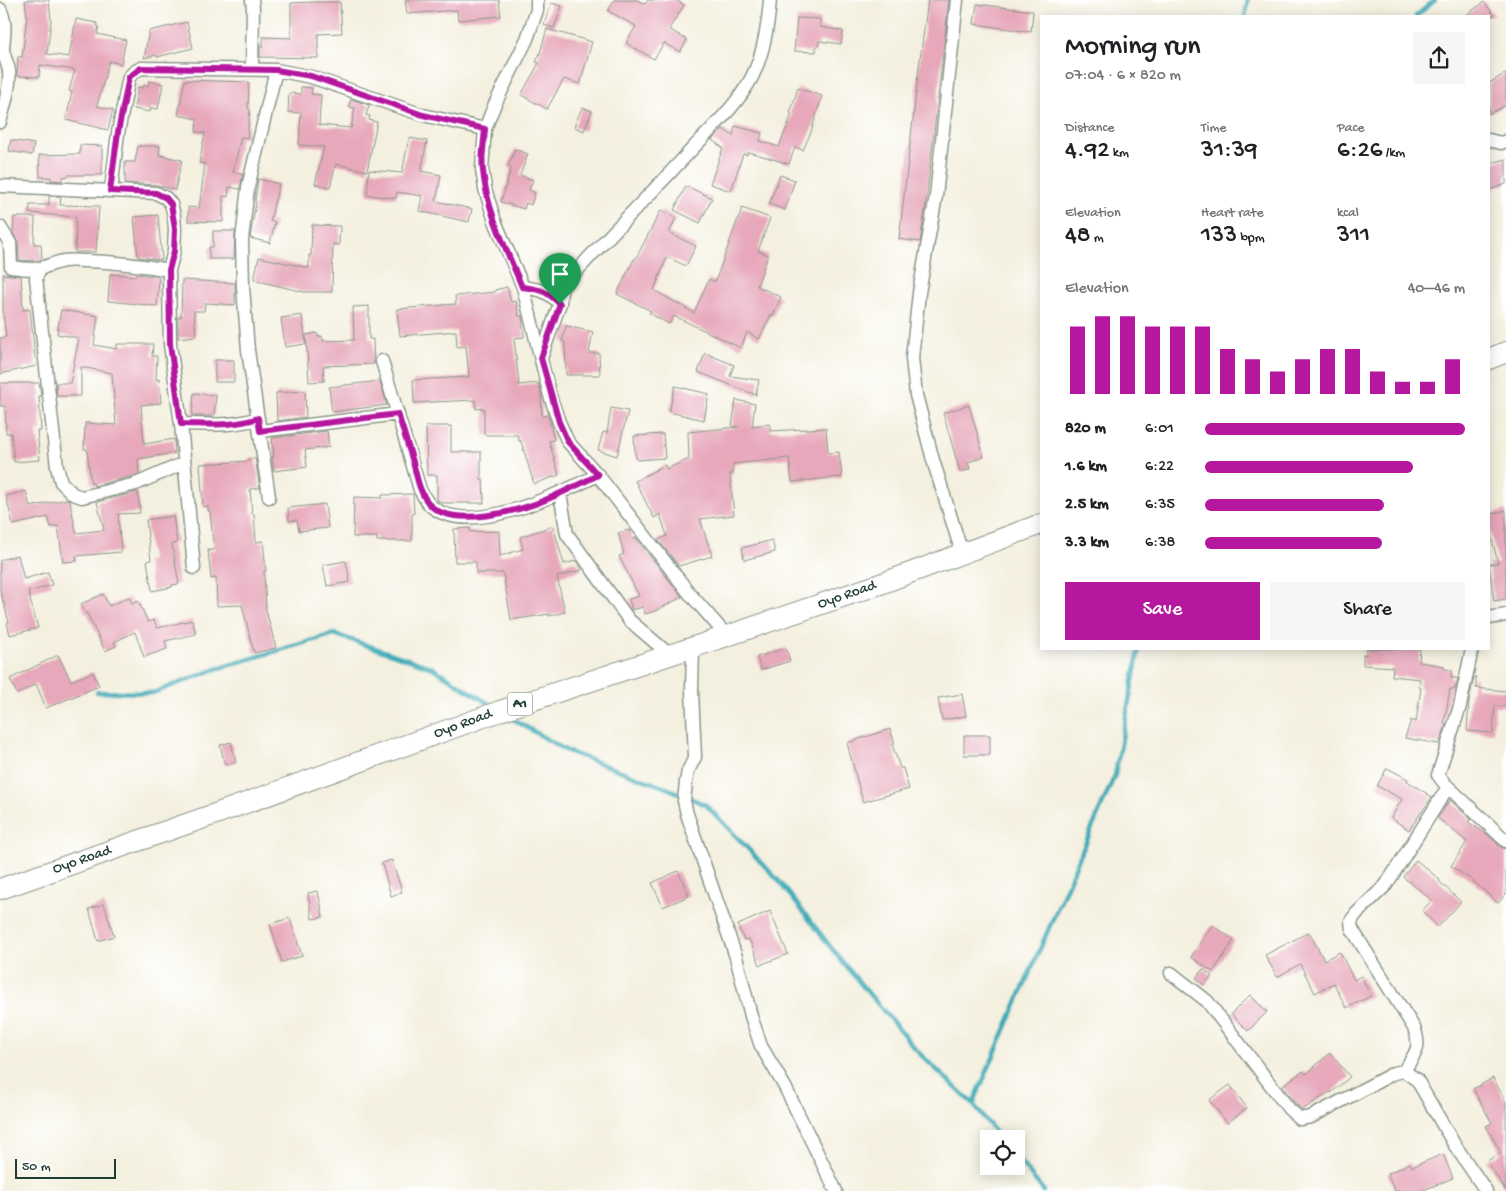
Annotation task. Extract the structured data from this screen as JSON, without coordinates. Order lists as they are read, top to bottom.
{
  "streets": {
    "highway": ["Oyo Road", "A1"]
  },
  "scale_bar": "50 m",
  "page": {
    "heading": ["Morning run", "07:04 · 6 × 820 m"],
    "stats": [
      ["Distance", "4.92 km"],
      ["Time", "31:39"],
      ["Pace", "6:26 /km"],
      ["Elevation", "48 m"],
      ["Heart rate", "133 bpm"],
      ["kcal", "311"]
    ],
    "chart": ["Elevation", "40–46 m"],
    "list": [
      {
        "name": "820 m",
        "note": "6:01"
      },
      {
        "name": "1.6 km",
        "note": "6:22"
      },
      {
        "name": "2.5 km",
        "note": "6:35"
      },
      {
        "name": "3.3 km",
        "note": "6:38"
      }
    ],
    "buttons": ["Save", "Share"],
    "scale": "50 m"
  }
}
